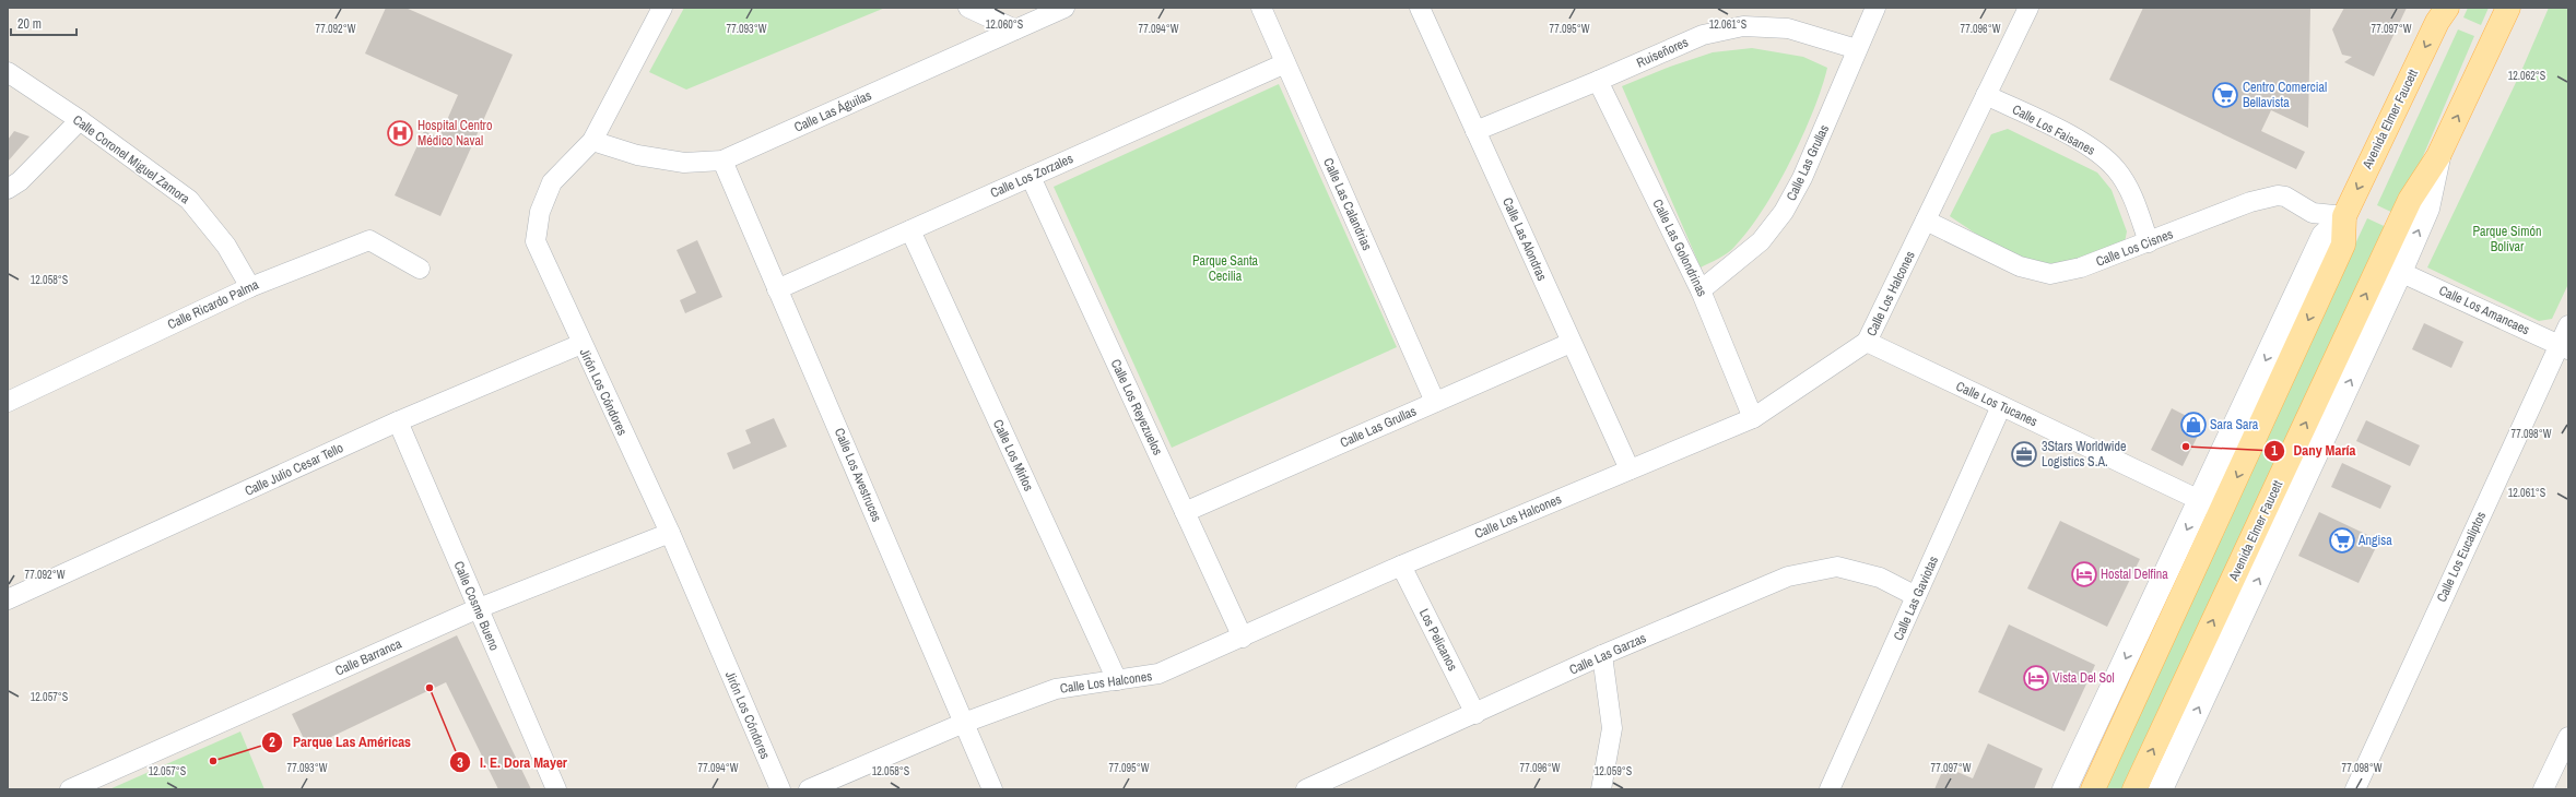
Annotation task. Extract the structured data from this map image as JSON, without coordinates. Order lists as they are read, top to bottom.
{
  "streets": {
    "main road": ["Avenida Elmer Faucett"],
    "street": [
      "Ruiseñores",
      "Calle Las Águilas",
      "Calle Los Faisanes",
      "Calle Coronel Miguel Zamora",
      "Calle Las Grullas",
      "Calle Los Zorzales",
      "Calle Las Calandrias",
      "Calle Las Alondras",
      "Calle Las Golondrinas",
      "Calle Los Cisnes",
      "Calle Los Halcones",
      "Calle Ricardo Palma",
      "Calle Los Amancaes",
      "Jirón Los Cóndores",
      "Calle Los Tucanes",
      "Calle Los Reyezuelos",
      "Calle Los Mirlos",
      "Calle Julio Cesar Tello",
      "Calle Los Avestruces",
      "Calle Los Eucaliptos",
      "Calle Las Gaviotas",
      "Calle Cosme Bueno",
      "Los Pelicanos",
      "Calle Las Garzas",
      "Calle Barranca"
    ]
  },
  "crossings": [
    ["Ruiseñores", "Calle Las Grullas"],
    ["Ruiseñores", "Calle Las Alondras"],
    ["Ruiseñores", "Calle Las Golondrinas"],
    ["Calle Las Águilas", "Jirón Los Cóndores"],
    ["Calle Las Águilas", "Calle Los Avestruces"],
    ["Avenida Elmer Faucett", "Calle Los Cisnes"],
    ["Avenida Elmer Faucett", "Calle Los Amancaes"],
    ["Avenida Elmer Faucett", "Calle Los Tucanes"],
    ["Calle Los Faisanes", "Calle Los Cisnes"],
    ["Calle Los Faisanes", "Calle Los Halcones"],
    ["Calle Coronel Miguel Zamora", "Calle Ricardo Palma"],
    ["Calle Las Grullas", "Calle Las Calandrias"],
    ["Calle Las Grullas", "Calle Las Alondras"],
    ["Calle Las Grullas", "Calle Las Golondrinas"],
    ["Calle Las Grullas", "Calle Los Reyezuelos"],
    ["Calle Los Zorzales", "Calle Las Calandrias"],
    ["Calle Los Zorzales", "Calle Los Reyezuelos"],
    ["Calle Los Zorzales", "Calle Los Mirlos"],
    ["Calle Los Zorzales", "Calle Los Avestruces"],
    ["Calle Las Alondras", "Calle Los Halcones"],
    ["Calle Las Golondrinas", "Calle Los Halcones"],
    ["Calle Los Cisnes", "Calle Los Halcones"],
    ["Calle Los Halcones", "Calle Los Tucanes"],
    ["Calle Los Halcones", "Calle Los Reyezuelos"],
    ["Calle Los Halcones", "Calle Los Mirlos"],
    ["Calle Los Halcones", "Calle Los Avestruces"],
    ["Calle Los Halcones", "Los Pelicanos"],
    ["Calle Los Amancaes", "Calle Los Eucaliptos"],
    ["Jirón Los Cóndores", "Calle Julio Cesar Tello"],
    ["Jirón Los Cóndores", "Calle Barranca"],
    ["Calle Los Tucanes", "Calle Las Gaviotas"],
    ["Calle Julio Cesar Tello", "Calle Cosme Bueno"],
    ["Calle Las Gaviotas", "Calle Las Garzas"],
    ["Calle Cosme Bueno", "Calle Barranca"],
    ["Los Pelicanos", "Calle Las Garzas"]
  ],
  "parks": ["Parque Simón Bolívar", "Parque Santa Cecilia"],
  "places": {
    "supermarket": ["Centro Comercial Bellavista", "Angisa"],
    "hospital": ["Hospital Centro Médico Naval"],
    "shop": ["Sara Sara"],
    "other": ["Dany María", "I. E. Dora Mayer", "Parque Las Américas"],
    "office": ["3Stars Worldwide Logistics S.A."],
    "hotel": ["Hostal Delfina", "Vista Del Sol"]
  },
  "scale_bar": "20 m",
  "coordinates": [
    "12.060°S",
    "12.061°S",
    "77.092°W",
    "77.094°W",
    "77.097°W",
    "77.093°W",
    "77.095°W",
    "77.096°W",
    "12.062°S",
    "12.058°S",
    "77.098°W",
    "12.057°S",
    "12.059°S"
  ]
}
